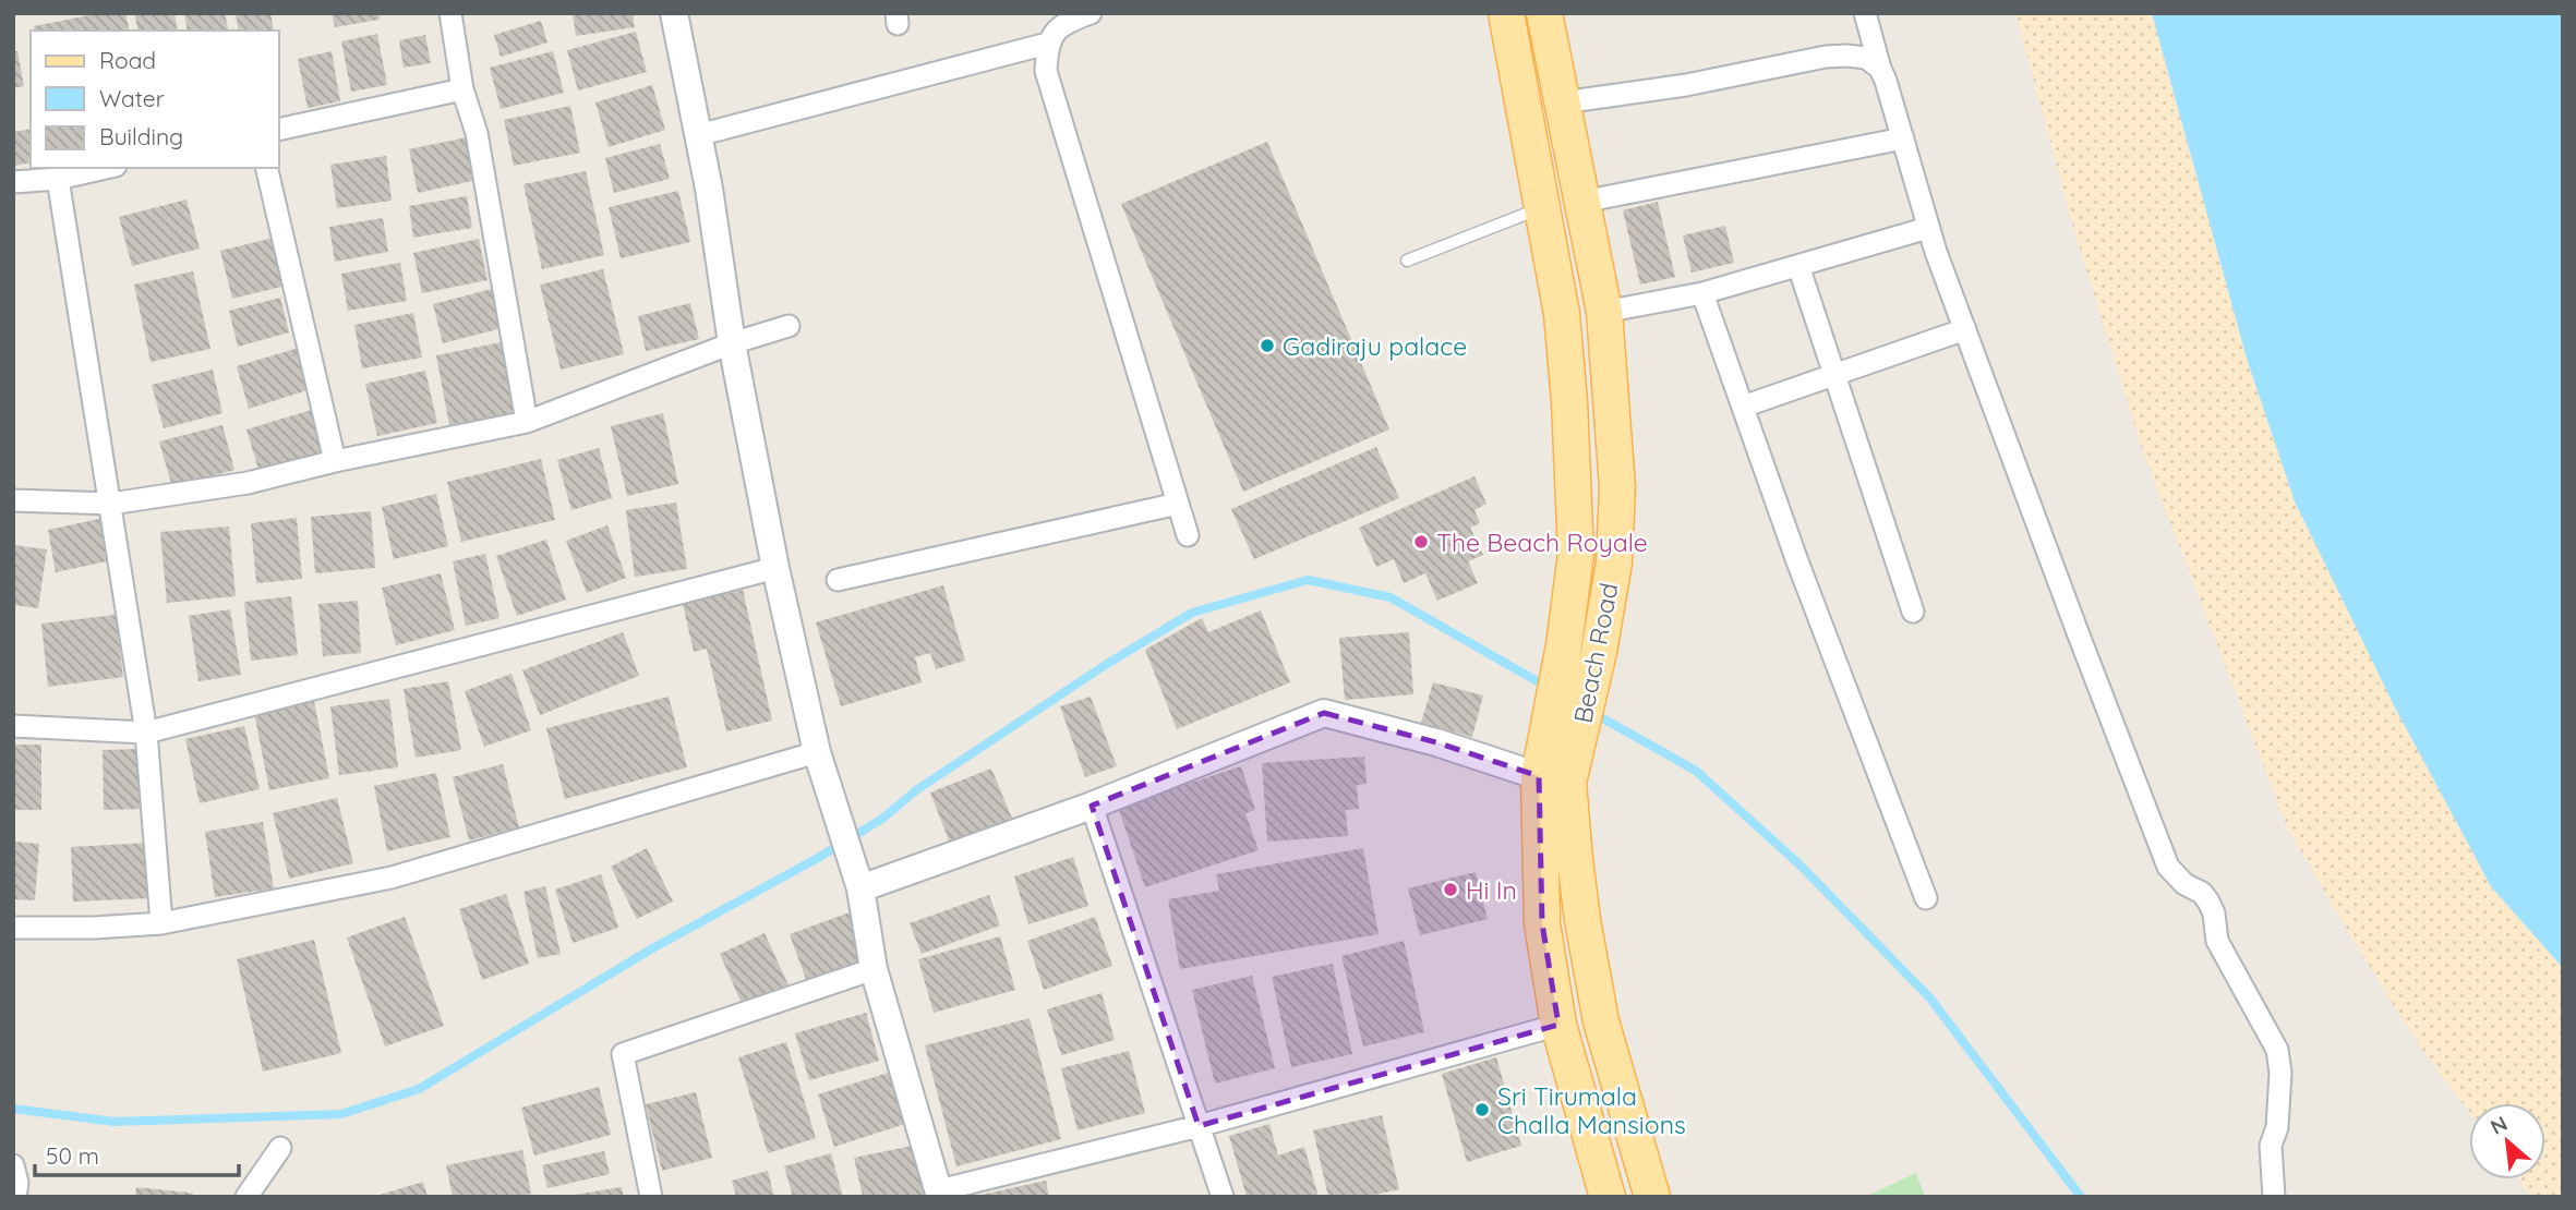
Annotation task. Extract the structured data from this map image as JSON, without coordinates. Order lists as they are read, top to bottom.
{
  "streets": {
    "main road": ["Beach Road"]
  },
  "places": [
    "Gadiraju palace",
    "The Beach Royale",
    "Hi In",
    "Sri Tirumala Challa Mansions"
  ],
  "legend": ["Road", "Water", "Building"],
  "scale_bar": "50 m",
  "north": "top left"
}
